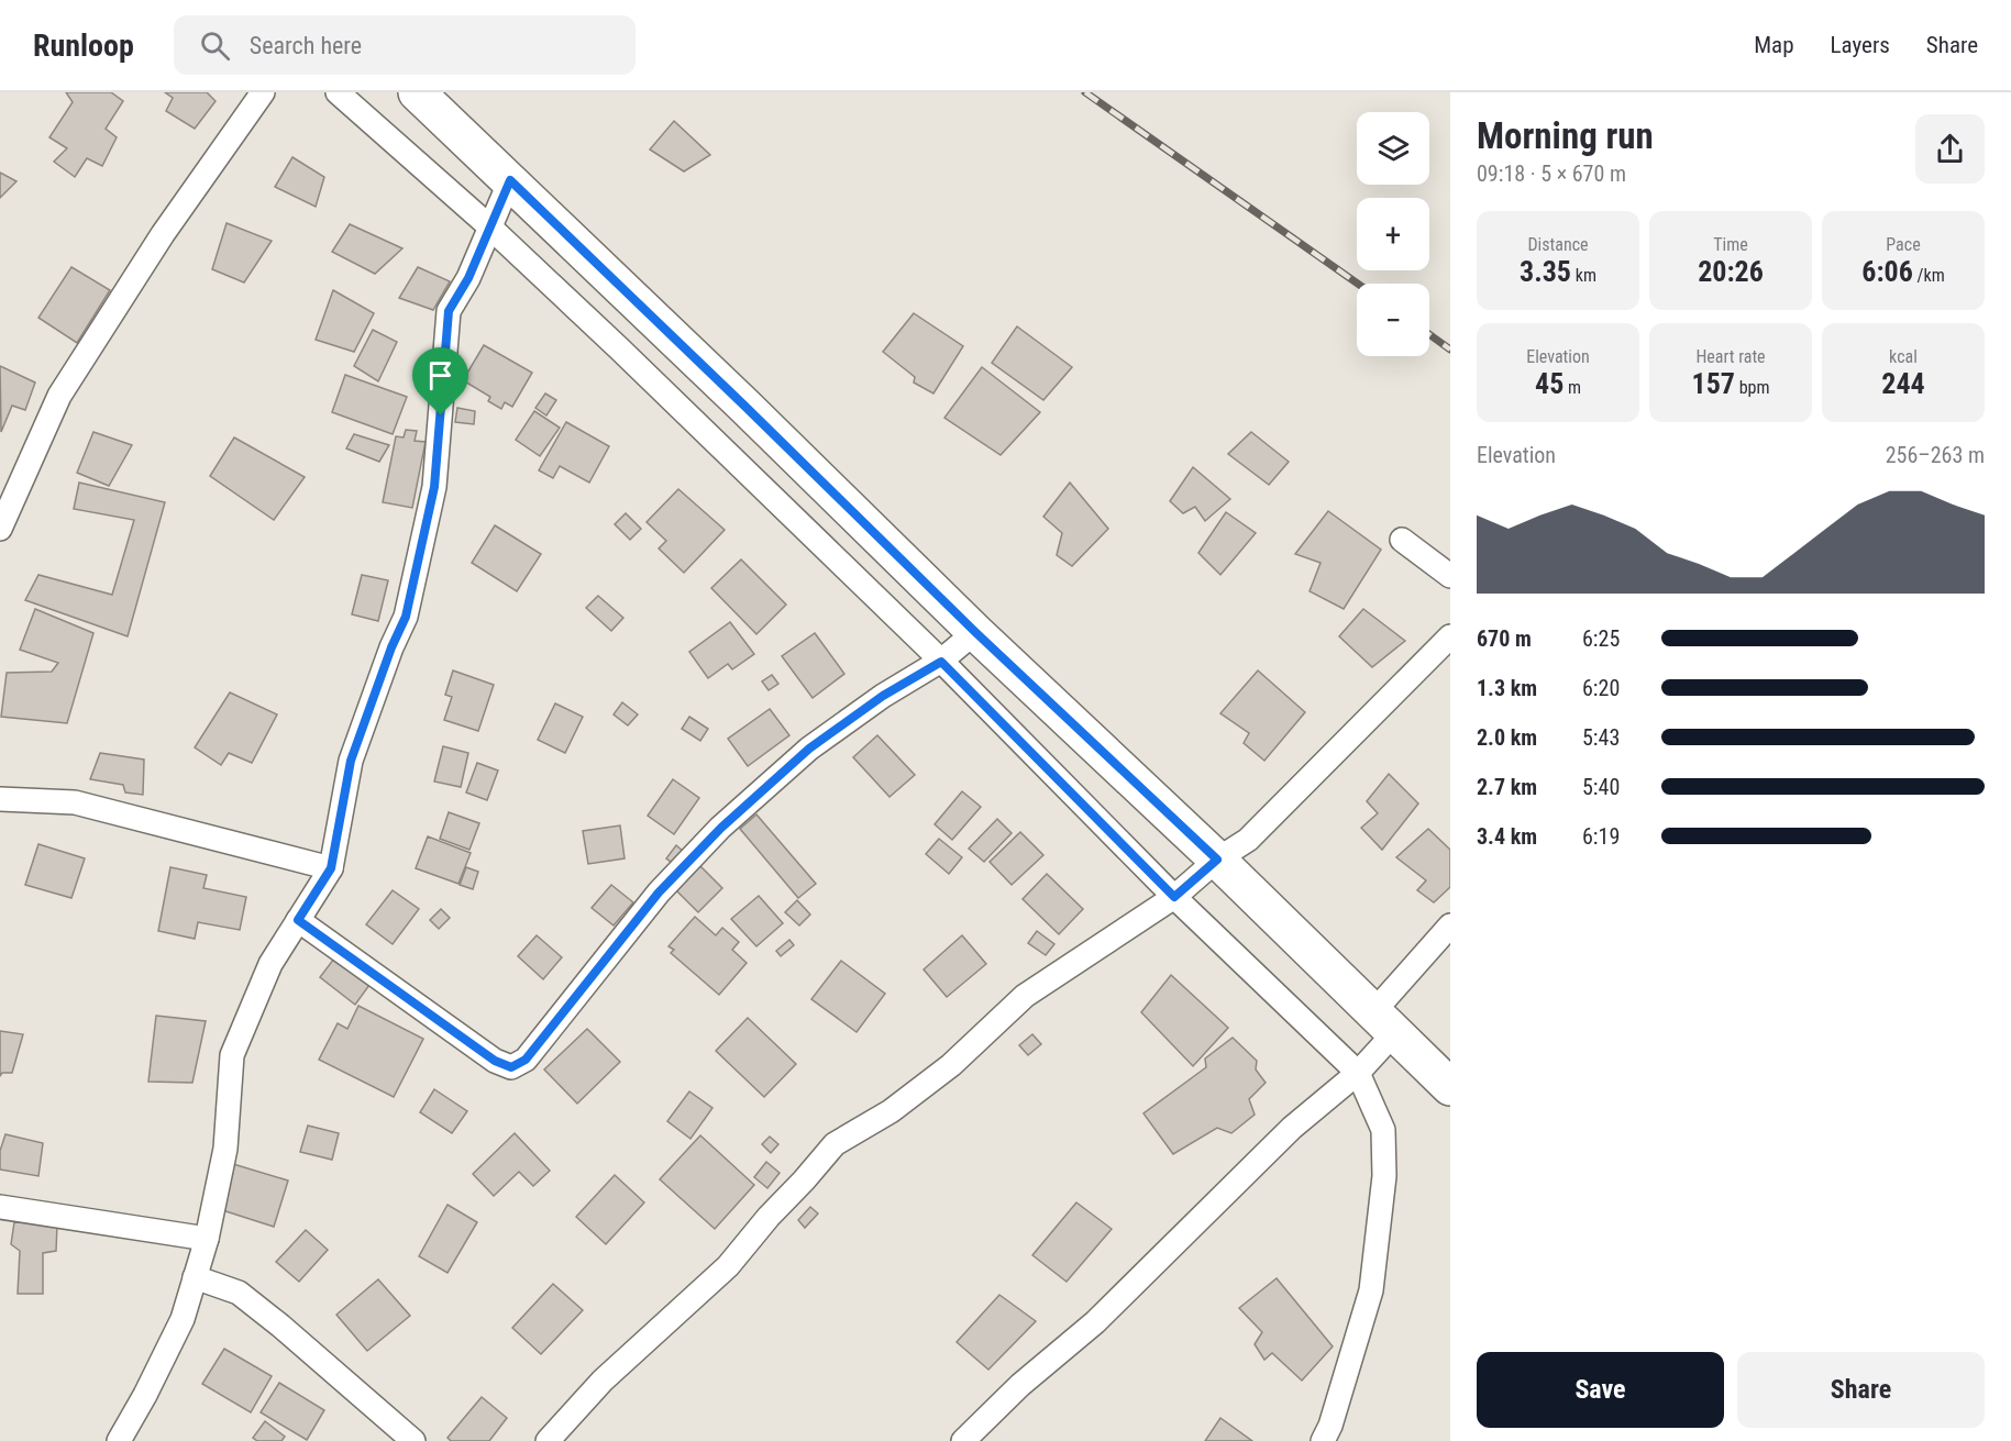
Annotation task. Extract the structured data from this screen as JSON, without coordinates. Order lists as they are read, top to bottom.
{
  "page": {
    "header": "Runloop",
    "search": "Search here",
    "nav": ["Map", "Layers", "Share"],
    "heading": ["Morning run", "09:18 · 5 × 670 m"],
    "map_buttons": ["+", "−"],
    "stats": [
      ["Distance", "3.35 km"],
      ["Time", "20:26"],
      ["Pace", "6:06 /km"],
      ["Elevation", "45 m"],
      ["Heart rate", "157 bpm"],
      ["kcal", "244"]
    ],
    "chart": ["Elevation", "256–263 m"],
    "list": [
      {
        "name": "670 m",
        "note": "6:25"
      },
      {
        "name": "1.3 km",
        "note": "6:20"
      },
      {
        "name": "2.0 km",
        "note": "5:43"
      },
      {
        "name": "2.7 km",
        "note": "5:40"
      },
      {
        "name": "3.4 km",
        "note": "6:19"
      }
    ],
    "buttons": ["Save", "Share"]
  }
}
